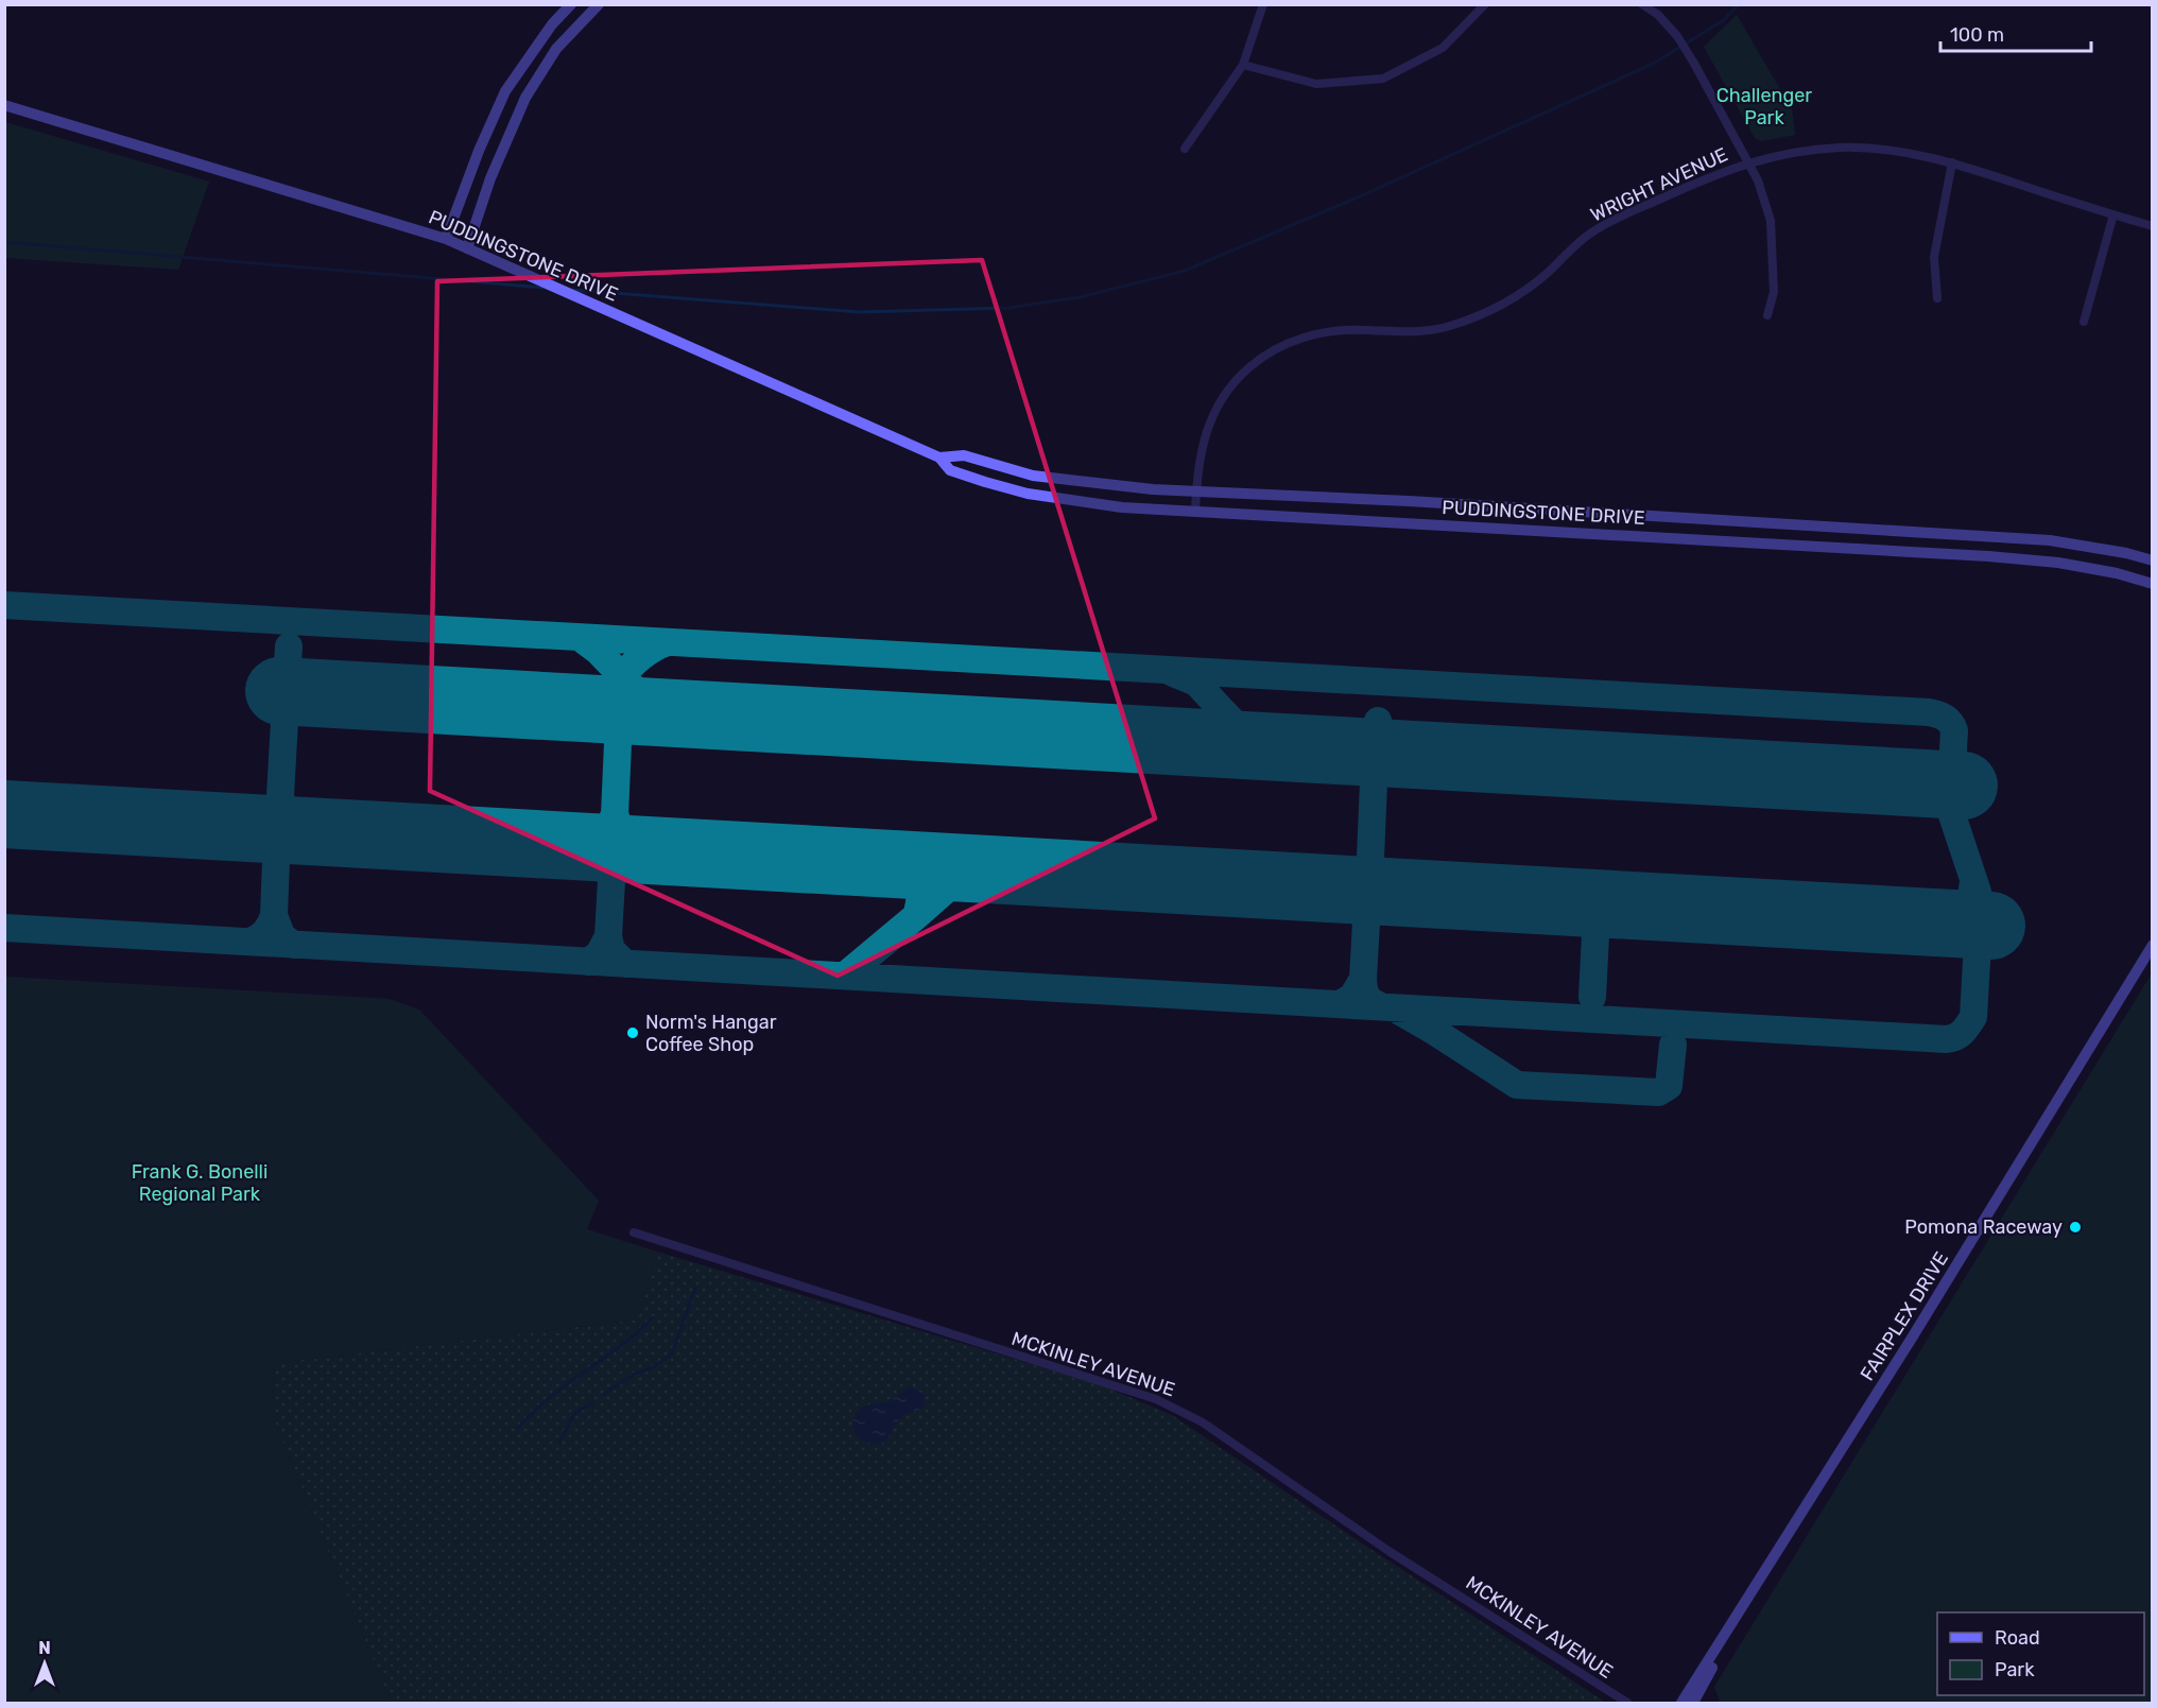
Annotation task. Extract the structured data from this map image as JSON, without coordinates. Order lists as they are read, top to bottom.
{
  "streets": {
    "street": [
      "WRIGHT AVENUE",
      "PUDDINGSTONE DRIVE",
      "FAIRPLEX DRIVE",
      "MCKINLEY AVENUE"
    ]
  },
  "crossings": [
    ["WRIGHT AVENUE", "PUDDINGSTONE DRIVE"]
  ],
  "parks": ["Challenger Park", "Frank G. Bonelli Regional Park"],
  "places": ["Norm's Hangar Coffee Shop", "Pomona Raceway"],
  "legend": ["Road", "Park"],
  "scale_bar": "100 m",
  "north": "top"
}
